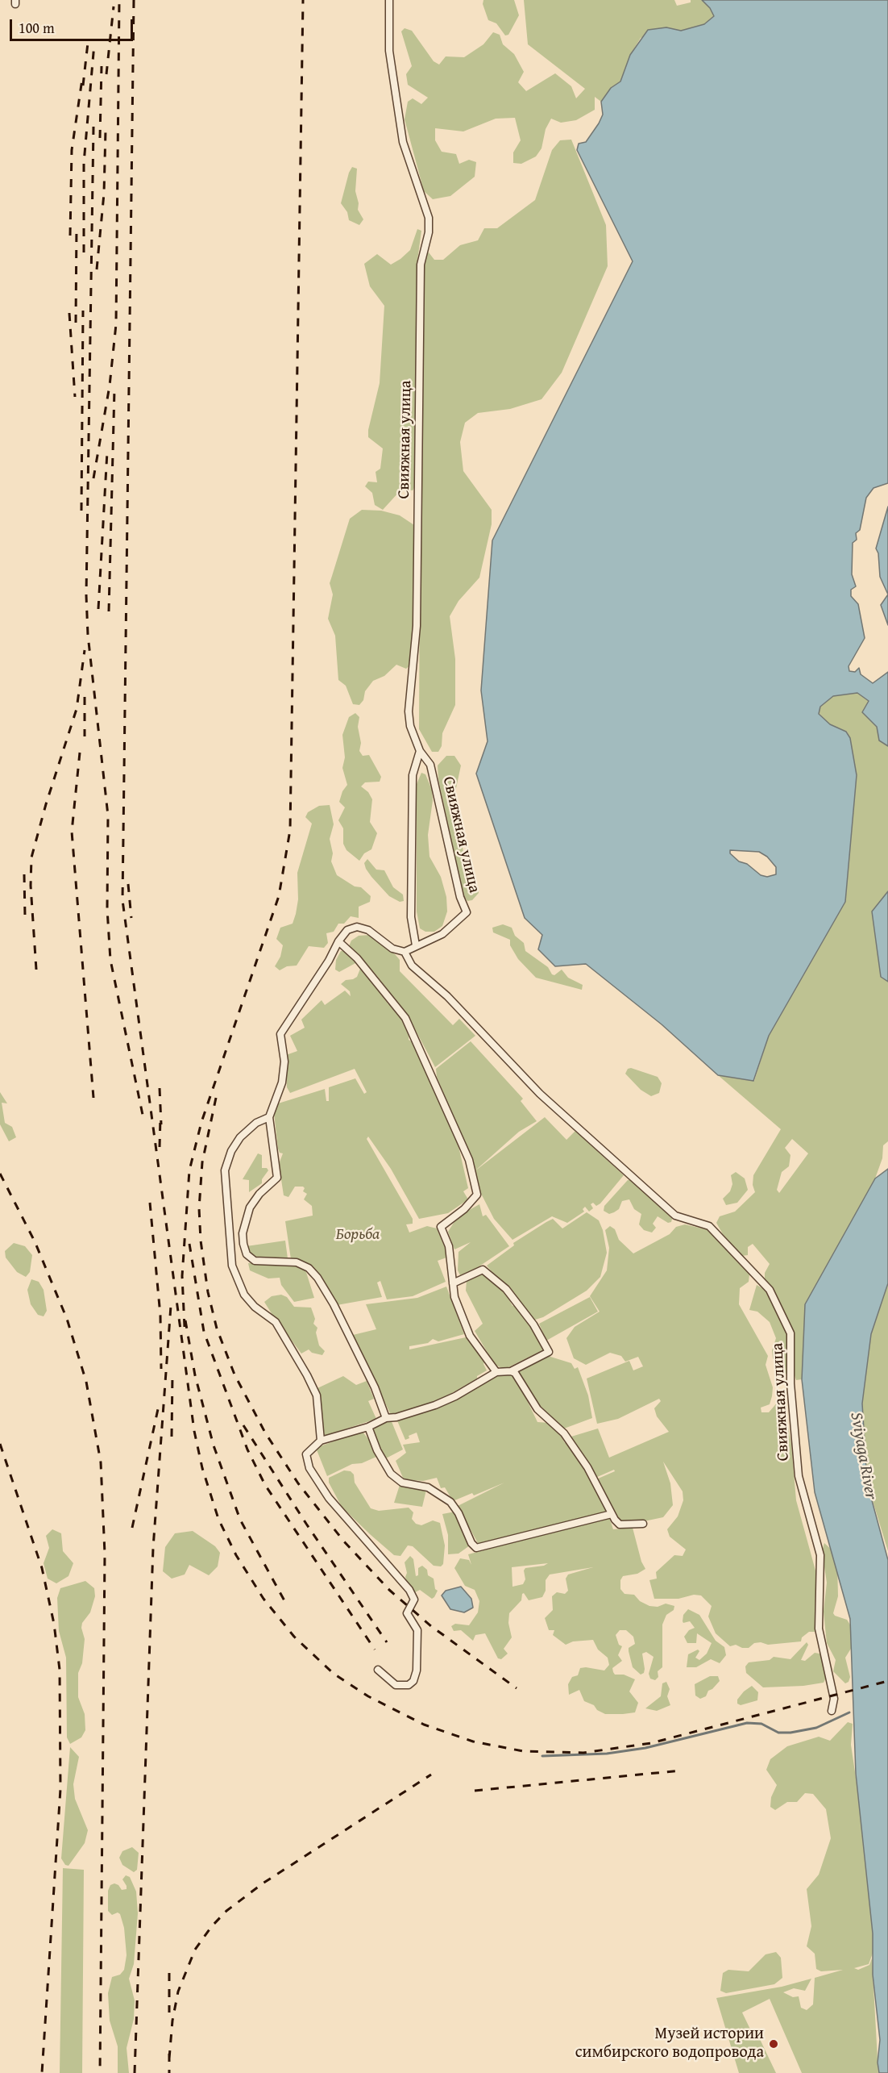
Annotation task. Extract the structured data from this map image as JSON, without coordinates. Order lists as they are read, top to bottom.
{
  "streets": {
    "street": ["Свияжная улица"]
  },
  "water": ["Sviyaga River"],
  "parks": ["Борьба"],
  "places": ["Музей истории симбирского водопровода"],
  "scale_bar": "100 m"
}
